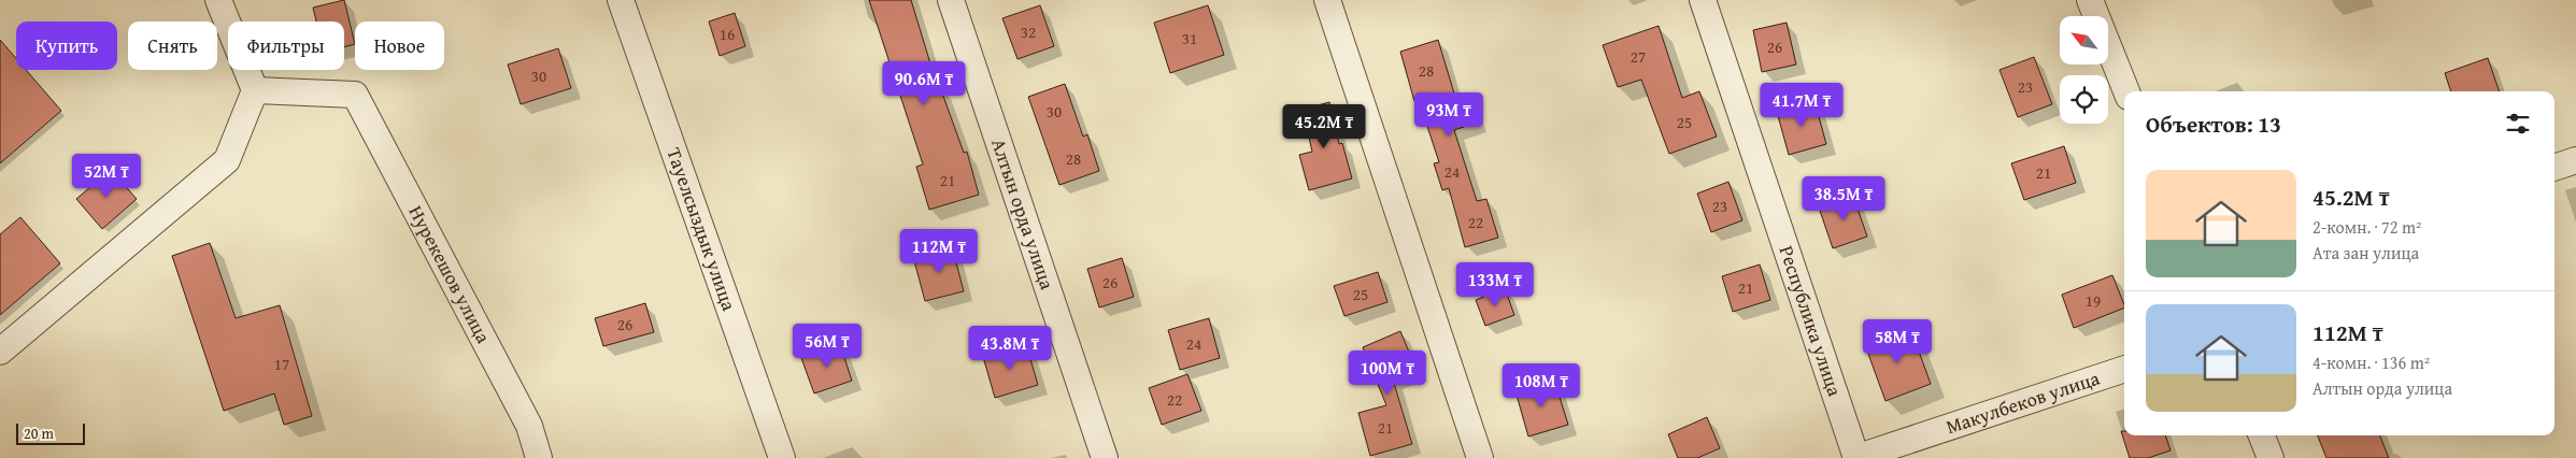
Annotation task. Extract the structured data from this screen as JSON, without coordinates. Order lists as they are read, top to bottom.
{
  "streets": {
    "street": [
      "Алтын орда улица",
      "Тауелсыздык улица",
      "Нурекешов улица",
      "Республика улица",
      "Макулбеков улица"
    ]
  },
  "crossings": [
    ["Республика улица", "Макулбеков улица"]
  ],
  "house_numbers": [
    "32",
    "16",
    "31",
    "26",
    "27",
    "28",
    "30",
    "23",
    "30",
    "25",
    "28",
    "24",
    "21",
    "21",
    "23",
    "22",
    "26",
    "21",
    "25",
    "19",
    "26",
    "24",
    "17",
    "22",
    "21"
  ],
  "scale_bar": "20 m",
  "north": "top left",
  "page": {
    "chip": [
      "Купить",
      "Снять",
      "Фильтры",
      "Новое"
    ],
    "price": [
      "90.6M ₸",
      "41.7M ₸",
      "93M ₸",
      "45.2M ₸",
      "52M ₸",
      "38.5M ₸",
      "112M ₸",
      "133M ₸",
      "58M ₸",
      "56M ₸",
      "43.8M ₸",
      "100M ₸",
      "108M ₸"
    ],
    "heading": "Объектов: 13",
    "list": [
      {
        "name": "45.2M ₸",
        "note": "2-комн. · 72 m² · Ата зан улица"
      },
      {
        "name": "112M ₸",
        "note": "4-комн. · 136 m² · Алтын орда улица"
      }
    ],
    "scale": "20 m"
  }
}
